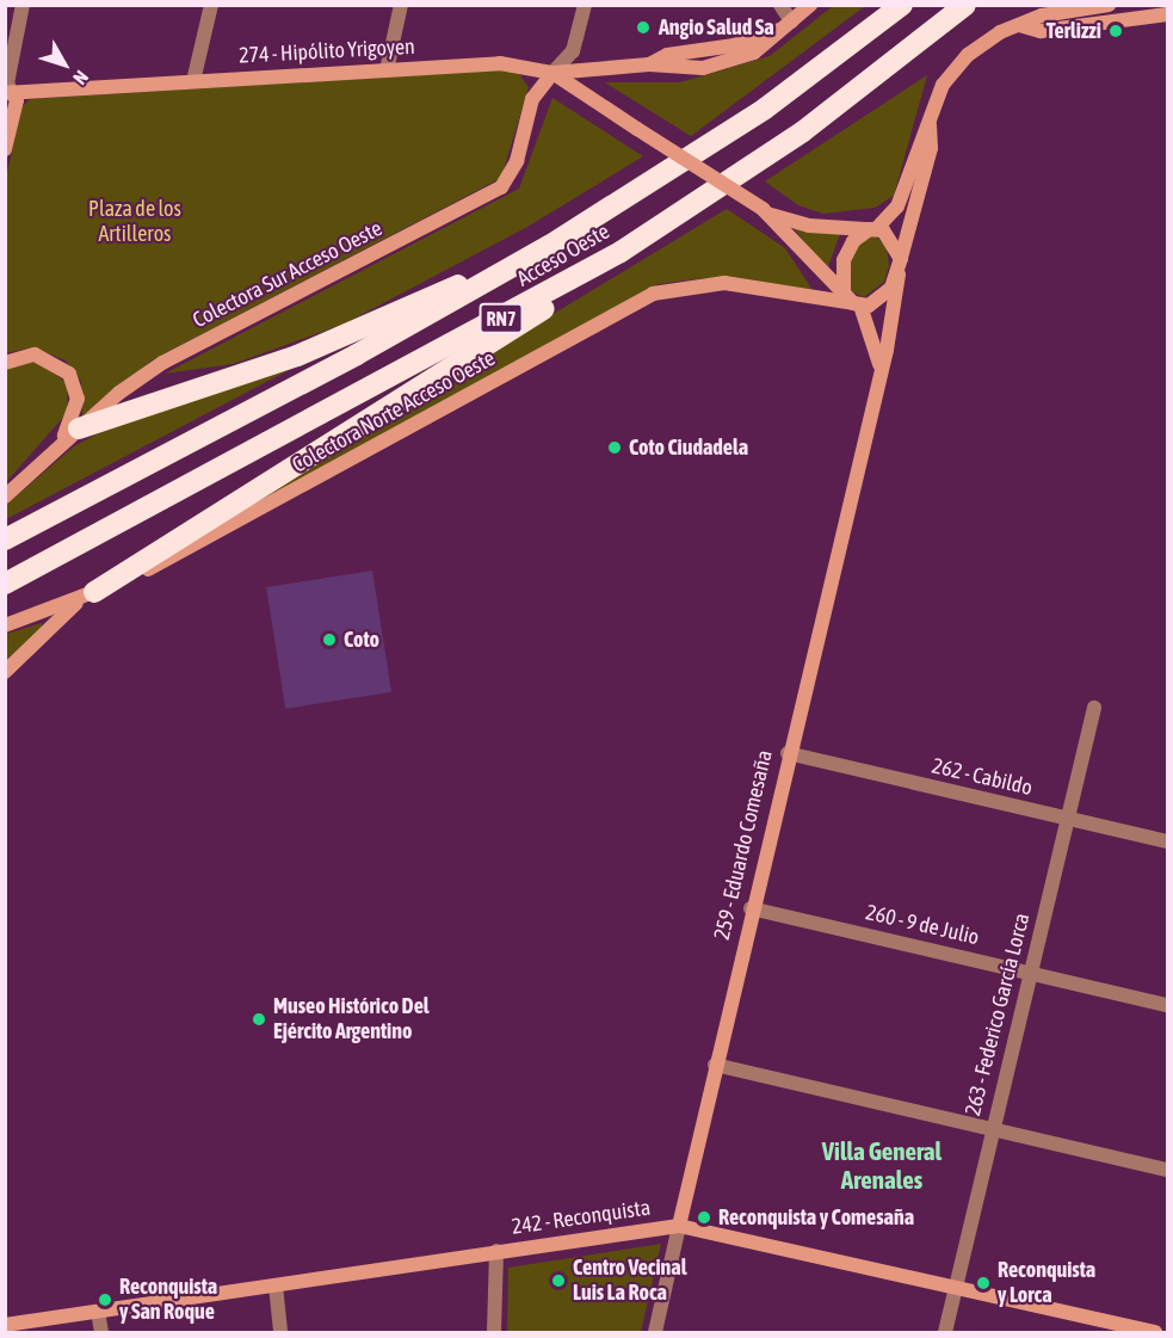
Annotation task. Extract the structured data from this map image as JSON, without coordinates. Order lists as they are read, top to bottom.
{
  "streets": {
    "highway": ["Acceso Oeste", "RN7"],
    "street": [
      "274 - Hipólito Yrigoyen",
      "Colectora Sur Acceso Oeste",
      "Colectora Norte Acceso Oeste",
      "262 - Cabildo",
      "259 - Eduardo Comesaña",
      "260 - 9 de Julio",
      "263 - Federico García Lorca",
      "242 - Reconquista"
    ]
  },
  "crossings": [
    ["274 - Hipólito Yrigoyen", "Colectora Sur Acceso Oeste"],
    ["Colectora Norte Acceso Oeste", "259 - Eduardo Comesaña"],
    ["262 - Cabildo", "259 - Eduardo Comesaña"],
    ["262 - Cabildo", "263 - Federico García Lorca"],
    ["259 - Eduardo Comesaña", "260 - 9 de Julio"],
    ["259 - Eduardo Comesaña", "242 - Reconquista"],
    ["260 - 9 de Julio", "263 - Federico García Lorca"],
    ["263 - Federico García Lorca", "242 - Reconquista"]
  ],
  "districts": ["Villa General Arenales"],
  "parks": ["Plaza de los Artilleros"],
  "places": [
    "Angio Salud Sa",
    "Terlizzi",
    "Coto Ciudadela",
    "Coto",
    "Museo Histórico Del Ejército Argentino",
    "Reconquista y Comesaña",
    "Centro Vecinal Luis La Roca",
    "Reconquista y Lorca",
    "Reconquista y San Roque"
  ],
  "north": "bottom right"
}
